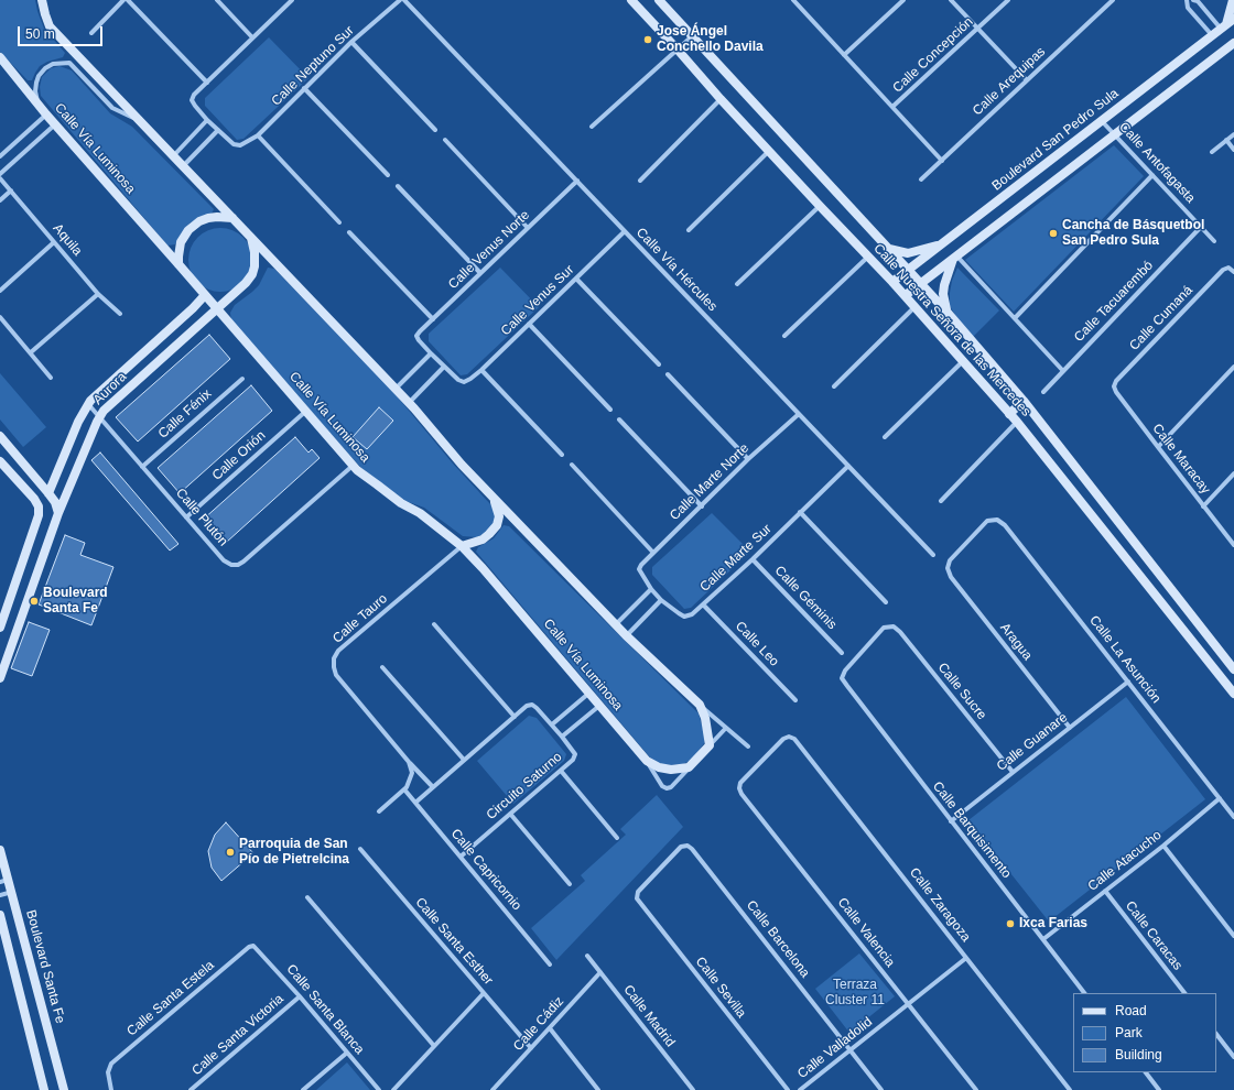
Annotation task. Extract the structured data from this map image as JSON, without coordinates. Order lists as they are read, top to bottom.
{
  "streets": {
    "street": [
      "Calle Concepción",
      "Calle Neptuno Sur",
      "Calle Arequipas",
      "Boulevard San Pedro Sula",
      "Calle Vía Luminosa",
      "Calle Antofagasta",
      "Aquila",
      "Calle Venus Norte",
      "Calle Vía Hércules",
      "Calle Venus Sur",
      "Calle Tacuarembó",
      "Calle Cumaná",
      "Calle Nuestra Señora de las Mercedes",
      "Aurora",
      "Calle Fénix",
      "Calle Orión",
      "Calle Maracay",
      "Calle Marte Norte",
      "Calle Plutón",
      "Calle Marte Sur",
      "Calle Géminis",
      "Calle Tauro",
      "Aragua",
      "Calle Leo",
      "Calle La Asunción",
      "Calle Sucre",
      "Calle Guanare",
      "Circuito Saturno",
      "Calle Barquisimento",
      "Calle Atacucho",
      "Calle Capricornio",
      "Calle Zaragoza",
      "Calle Valencia",
      "Calle Caracas",
      "Calle Barcelona",
      "Calle Santa Esther",
      "Boulevard Santa Fe",
      "Calle Sevilla",
      "Calle Santa Estela",
      "Calle Santa Blanca",
      "Calle Madrid",
      "Calle Cádiz",
      "Calle Santa Victoria",
      "Calle Valladolid"
    ]
  },
  "crossings": [
    ["Boulevard San Pedro Sula", "Calle Antofagasta"],
    ["Boulevard San Pedro Sula", "Calle Nuestra Señora de las Mercedes"],
    ["Calle Vía Luminosa", "Aurora"],
    ["Calle Vía Luminosa", "Calle Orión"],
    ["Calle Vía Luminosa", "Calle Plutón"],
    ["Calle Vía Luminosa", "Calle Tauro"],
    ["Calle Antofagasta", "Calle Tacuarembó"],
    ["Calle Venus Norte", "Calle Vía Hércules"],
    ["Calle Vía Hércules", "Calle Venus Sur"],
    ["Calle Vía Hércules", "Calle Marte Norte"],
    ["Calle Vía Hércules", "Calle Marte Sur"],
    ["Calle Cumaná", "Calle Maracay"],
    ["Aurora", "Calle Plutón"],
    ["Calle Fénix", "Calle Plutón"],
    ["Calle Orión", "Calle Plutón"],
    ["Calle Marte Norte", "Calle Marte Sur"],
    ["Calle Marte Sur", "Calle Géminis"],
    ["Calle Marte Sur", "Calle Leo"],
    ["Calle Tauro", "Circuito Saturno"],
    ["Aragua", "Calle La Asunción"],
    ["Aragua", "Calle Guanare"],
    ["Calle La Asunción", "Calle Guanare"],
    ["Calle La Asunción", "Calle Atacucho"],
    ["Calle Sucre", "Calle Guanare"],
    ["Calle Sucre", "Calle Barquisimento"],
    ["Calle Guanare", "Calle Barquisimento"],
    ["Circuito Saturno", "Calle Capricornio"],
    ["Calle Barquisimento", "Calle Atacucho"],
    ["Calle Atacucho", "Calle Caracas"],
    ["Calle Zaragoza", "Calle Valencia"],
    ["Calle Zaragoza", "Calle Valladolid"],
    ["Calle Valencia", "Calle Valladolid"],
    ["Calle Barcelona", "Calle Sevilla"],
    ["Calle Barcelona", "Calle Valladolid"],
    ["Calle Santa Esther", "Calle Cádiz"],
    ["Calle Santa Estela", "Calle Santa Blanca"],
    ["Calle Santa Blanca", "Calle Santa Victoria"],
    ["Calle Madrid", "Calle Cádiz"]
  ],
  "parks": ["Terraza Cluster 11"],
  "places": [
    "Jose Ángel Conchello Davila",
    "Cancha de Básquetbol San Pedro Sula",
    "Boulevard Santa Fe",
    "Parroquia de San Pío de Pietrelcina",
    "Ixca Farias"
  ],
  "legend": ["Road", "Park", "Building"],
  "scale_bar": "50 m"
}
